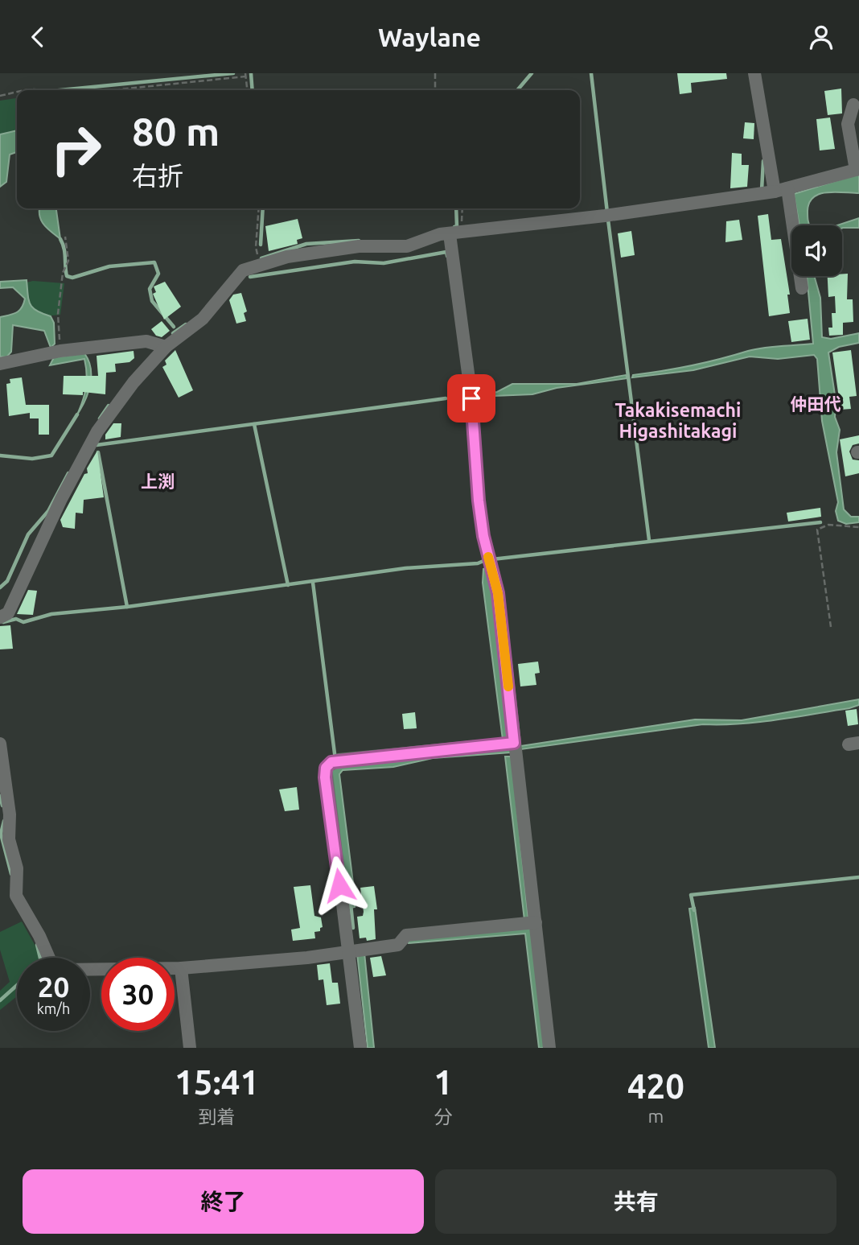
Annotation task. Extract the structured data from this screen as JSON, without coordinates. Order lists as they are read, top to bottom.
{
  "districts": ["仲田代", "Takakisemachi Higashitakagi", "上渕"],
  "page": {
    "header": "Waylane",
    "turn": ["80 m", "右折"],
    "speed": "20 km/h",
    "limit": "30",
    "eta": [
      "15:41",
      "到着",
      "1",
      "分",
      "420",
      "m"
    ],
    "buttons": ["終了", "共有"]
  }
}
